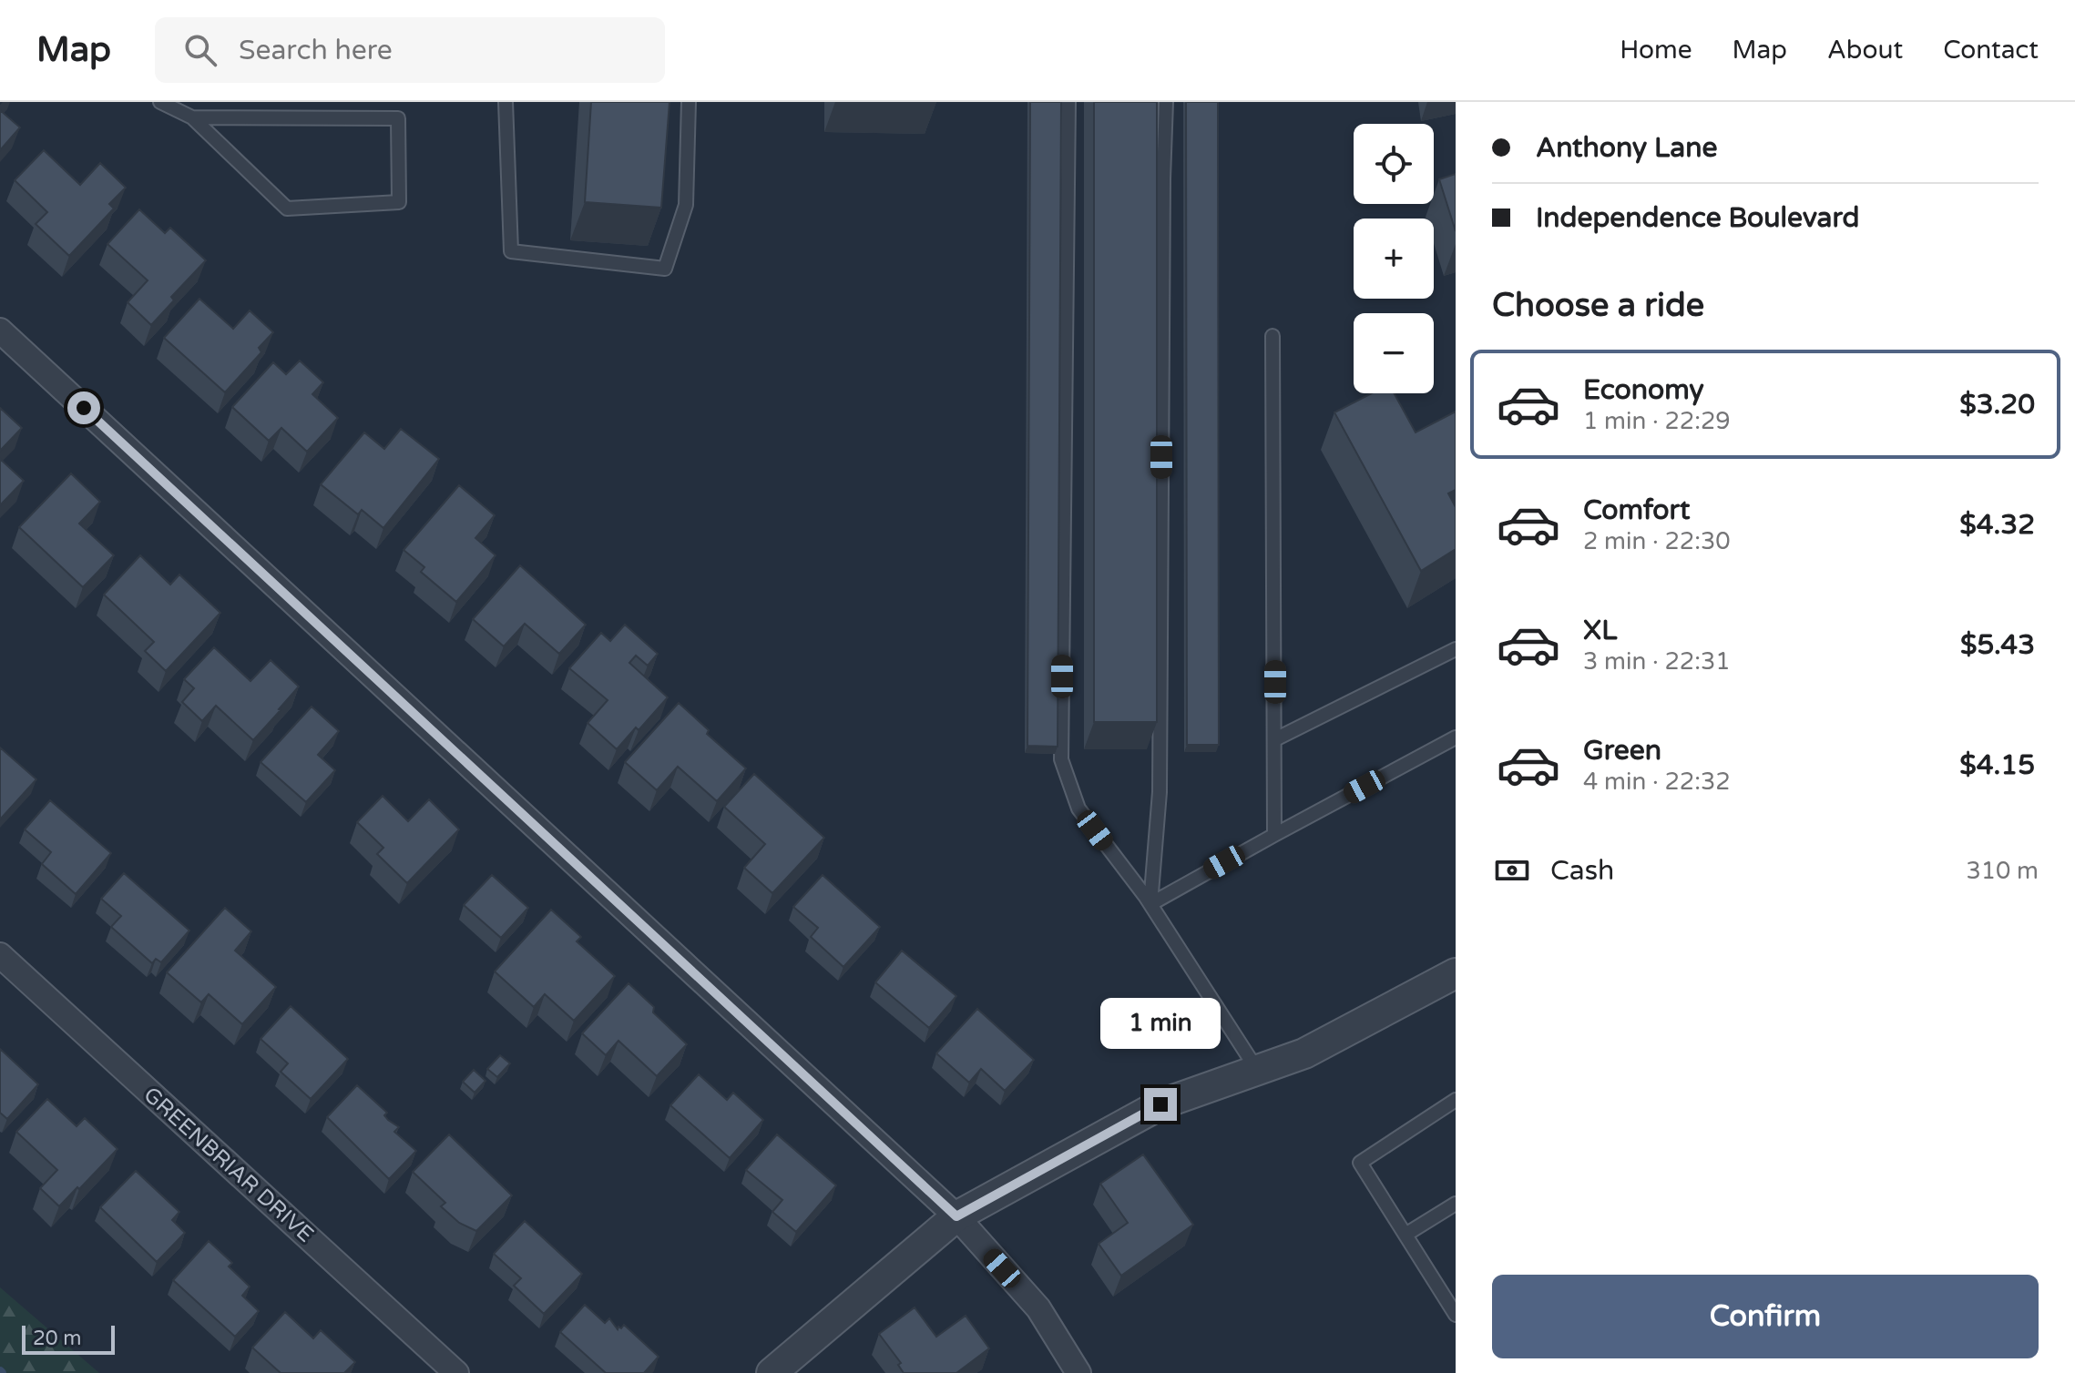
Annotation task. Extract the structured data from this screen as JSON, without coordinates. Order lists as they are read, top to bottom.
{
  "streets": {
    "street": ["GREENBRIAR DRIVE"]
  },
  "scale_bar": "20 m",
  "page": {
    "header": "Map",
    "search": "Search here",
    "nav": [
      "Home",
      "Map",
      "About",
      "Contact"
    ],
    "banner": ["Anthony Lane", "Independence Boulevard"],
    "map_buttons": ["+", "−"],
    "heading": "Choose a ride",
    "list": [
      {
        "name": "Economy",
        "note": "1 min · 22:29",
        "value": "$3.20"
      },
      {
        "name": "Comfort",
        "note": "2 min · 22:30",
        "value": "$4.32"
      },
      {
        "name": "XL",
        "note": "3 min · 22:31",
        "value": "$5.43"
      },
      {
        "name": "Green",
        "note": "4 min · 22:32",
        "value": "$4.15"
      }
    ],
    "pay": ["Cash", "310 m"],
    "bubble": "1 min",
    "buttons": "Confirm",
    "scale": "20 m"
  }
}
